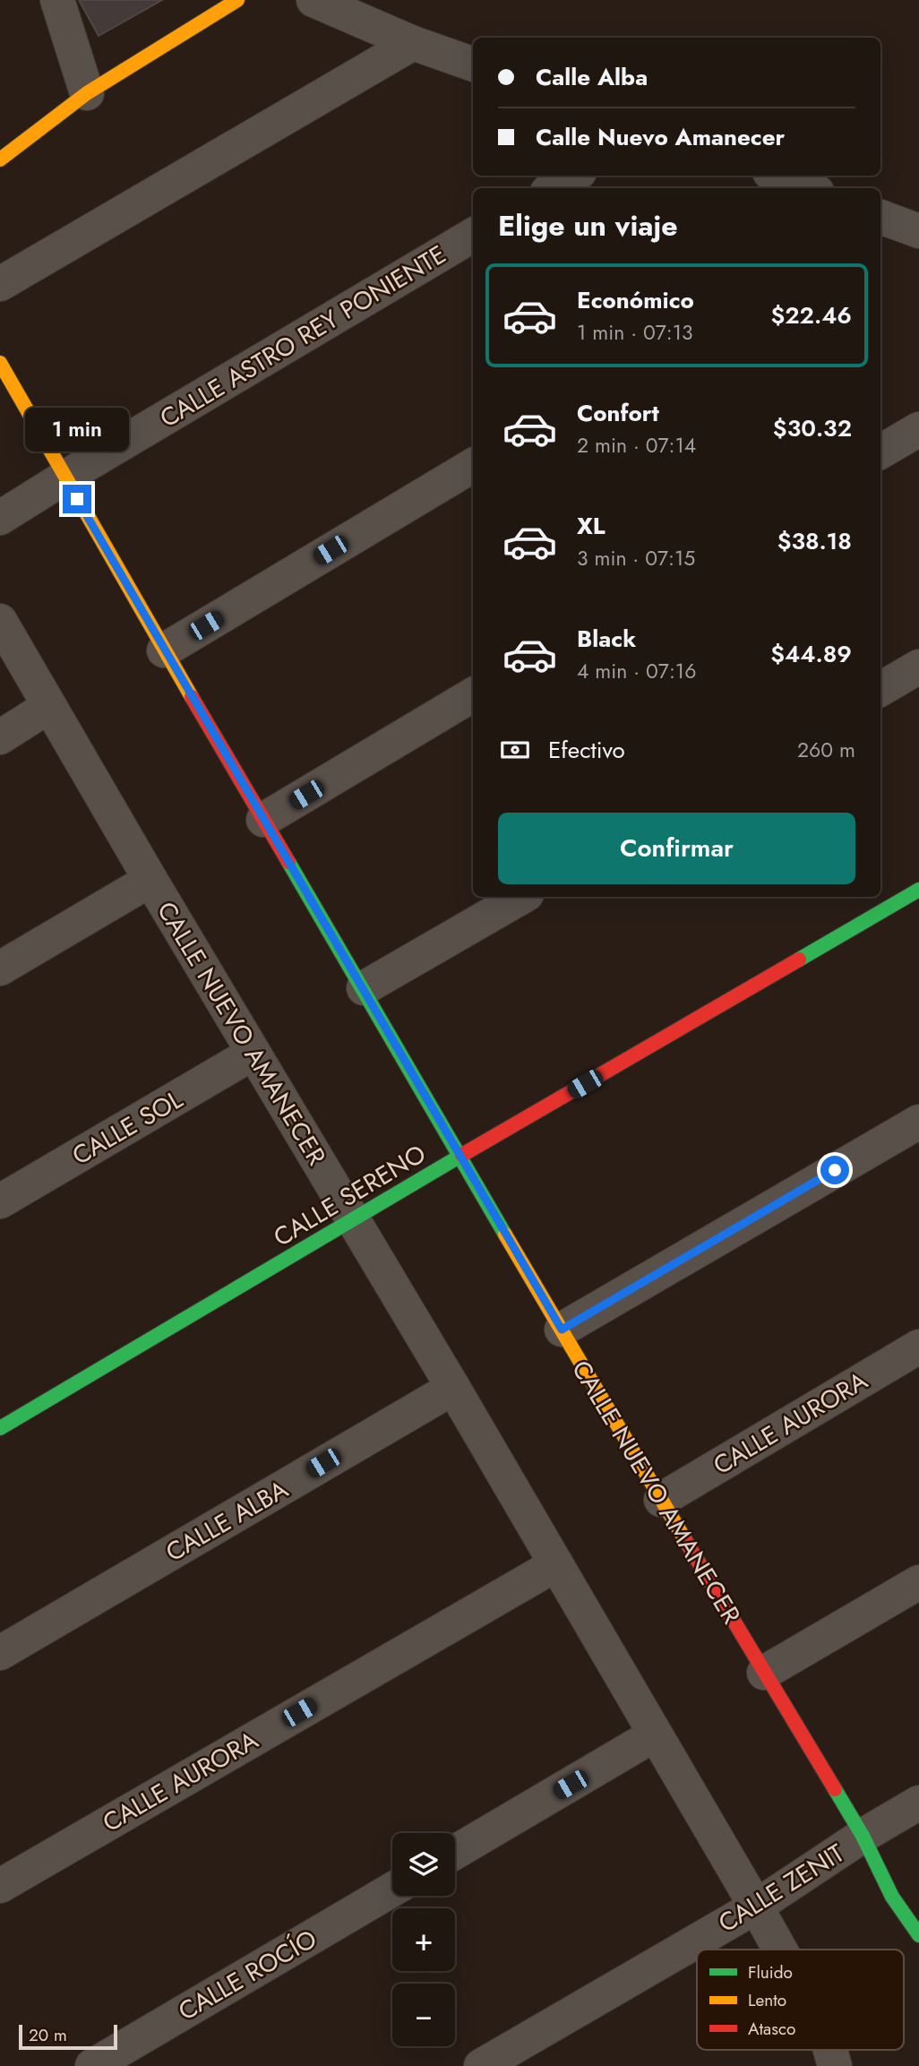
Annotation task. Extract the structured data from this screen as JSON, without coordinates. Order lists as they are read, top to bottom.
{
  "streets": {
    "street": [
      "CALLE ASTRO REY PONIENTE",
      "CALLE NUEVO AMANECER",
      "CALLE SOL",
      "CALLE SERENO",
      "CALLE AURORA",
      "CALLE ALBA",
      "CALLE ZENIT",
      "CALLE ROCÍO"
    ]
  },
  "crossings": [
    ["CALLE ASTRO REY PONIENTE", "CALLE NUEVO AMANECER"],
    ["CALLE NUEVO AMANECER", "CALLE SOL"],
    ["CALLE NUEVO AMANECER", "CALLE SERENO"],
    ["CALLE NUEVO AMANECER", "CALLE AURORA"],
    ["CALLE NUEVO AMANECER", "CALLE ALBA"],
    ["CALLE NUEVO AMANECER", "CALLE ZENIT"]
  ],
  "legend": ["Fluido", "Lento", "Atasco"],
  "scale_bar": "20 m",
  "page": {
    "banner": ["Calle Alba", "Calle Nuevo Amanecer"],
    "heading": "Elige un viaje",
    "list": [
      {
        "name": "Económico",
        "note": "1 min · 07:13",
        "value": "$22.46"
      },
      {
        "name": "Confort",
        "note": "2 min · 07:14",
        "value": "$30.32"
      },
      {
        "name": "XL",
        "note": "3 min · 07:15",
        "value": "$38.18"
      },
      {
        "name": "Black",
        "note": "4 min · 07:16",
        "value": "$44.89"
      }
    ],
    "bubble": "1 min",
    "pay": ["Efectivo", "260 m"],
    "buttons": "Confirmar",
    "map_buttons": ["+", "−"],
    "scale": "20 m"
  }
}
